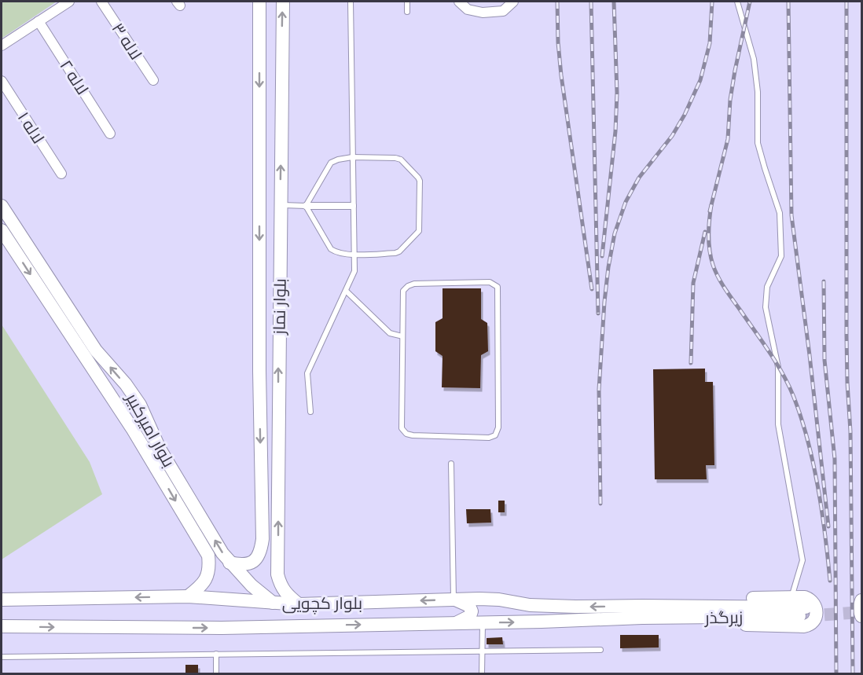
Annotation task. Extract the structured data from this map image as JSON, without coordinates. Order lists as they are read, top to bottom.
{
  "streets": {
    "main road": [
      "بلوار نماز",
      "بلوار امیرکبیر",
      "بلوار کچویی",
      "زیرگذر"
    ],
    "street": ["لاله ۳", "لاله ۲", "لاله ۱"]
  },
  "crossings": [
    ["بلوار نماز", "بلوار امیرکبیر"],
    ["بلوار نماز", "بلوار کچویی"],
    ["بلوار امیرکبیر", "بلوار کچویی"],
    ["بلوار کچویی", "زیرگذر"]
  ]
}
